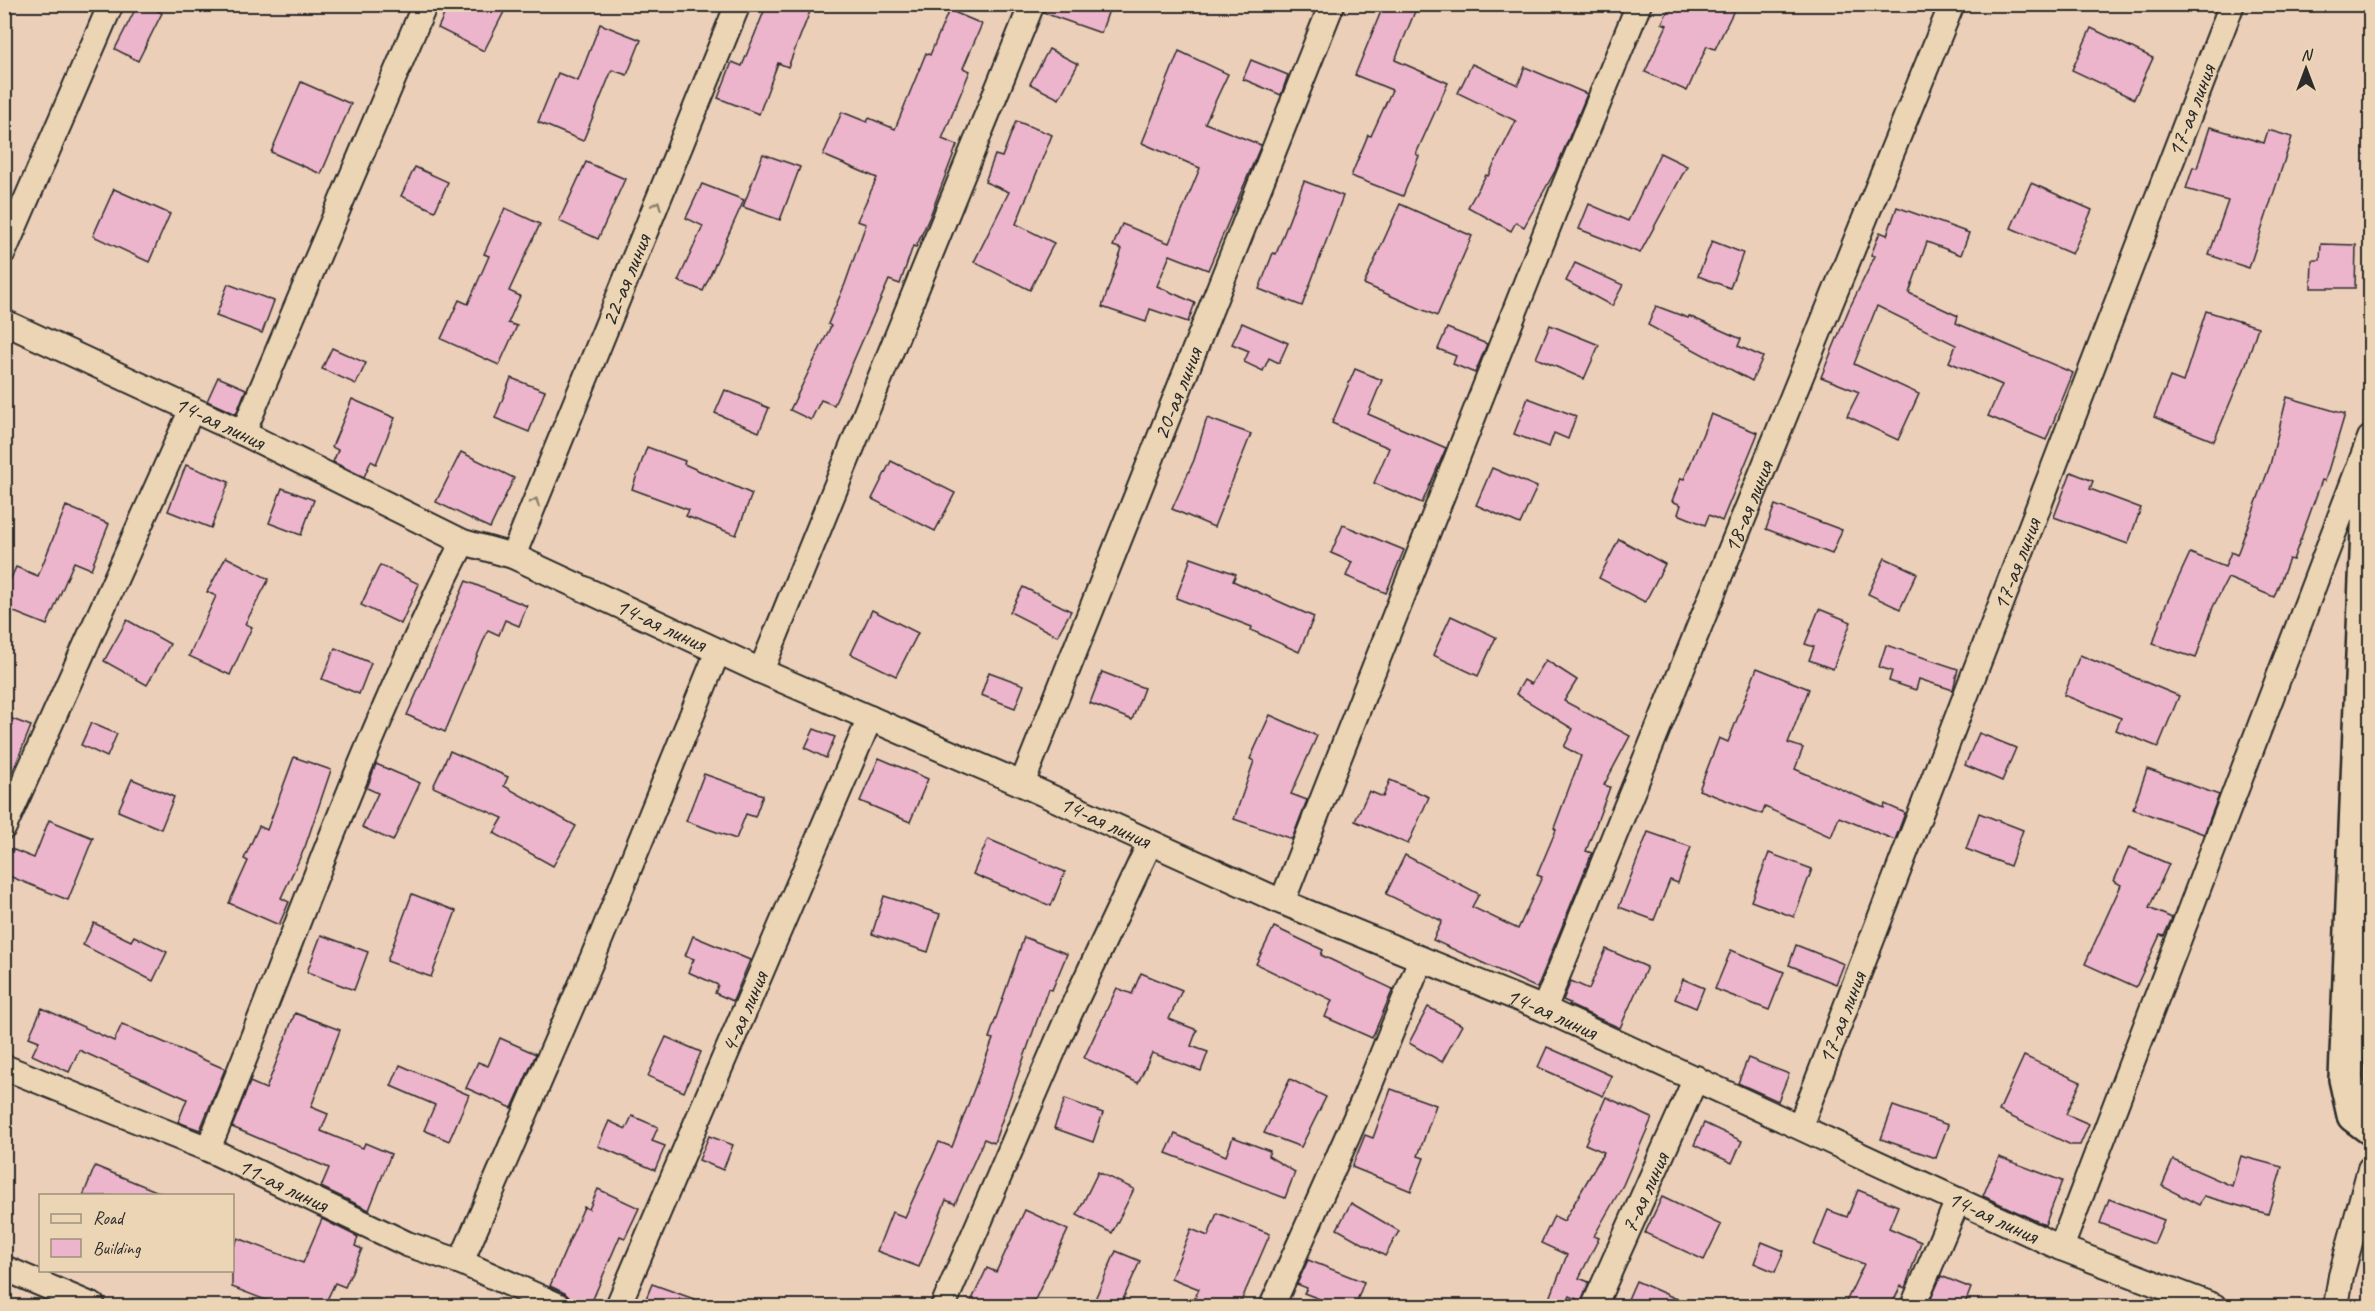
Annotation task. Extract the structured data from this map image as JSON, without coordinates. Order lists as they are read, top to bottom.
{
  "streets": {
    "street": [
      "17-ая линия",
      "22-ая линия",
      "20-ая линия",
      "14-ая линия",
      "18-ая линия",
      "4-ая линия",
      "11-ая линия",
      "7-ая линия"
    ]
  },
  "crossings": [
    ["17-ая линия", "14-ая линия"],
    ["22-ая линия", "14-ая линия"],
    ["20-ая линия", "14-ая линия"],
    ["14-ая линия", "18-ая линия"],
    ["14-ая линия", "4-ая линия"],
    ["14-ая линия", "7-ая линия"]
  ],
  "one_way": ["22-ая линия"],
  "legend": ["Road", "Building"],
  "north": "top"
}
